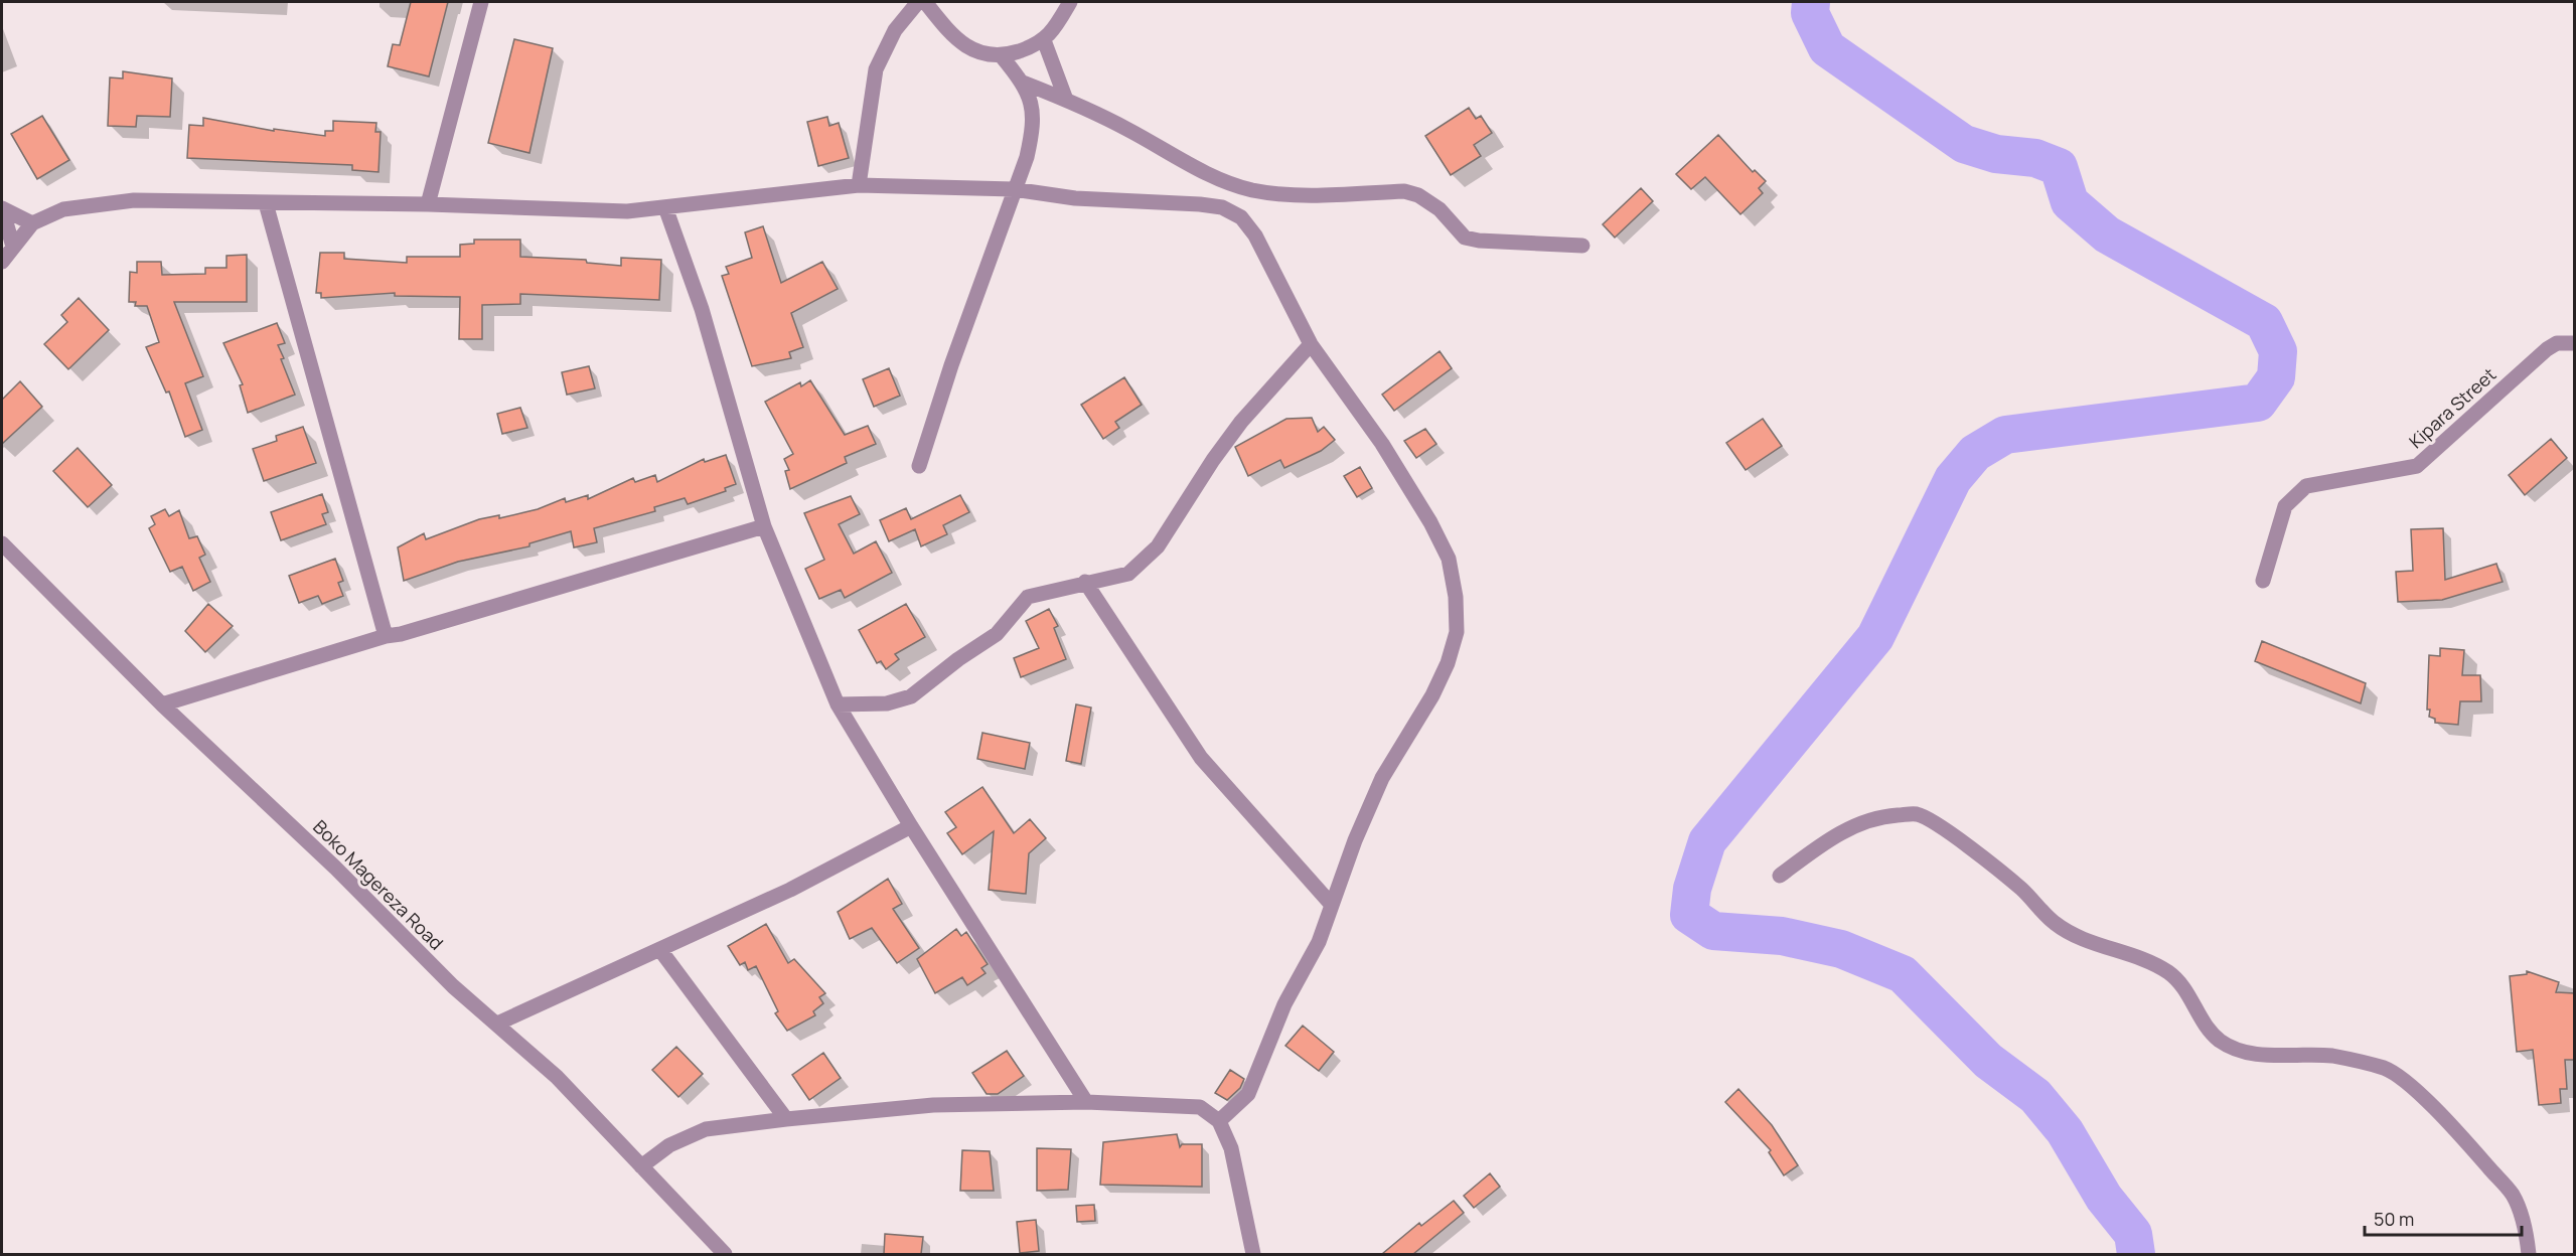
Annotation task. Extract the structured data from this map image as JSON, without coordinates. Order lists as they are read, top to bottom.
{
  "streets": {
    "street": ["Kipara Street", "Boko Magereza Road"]
  },
  "scale_bar": "50 m"
}
